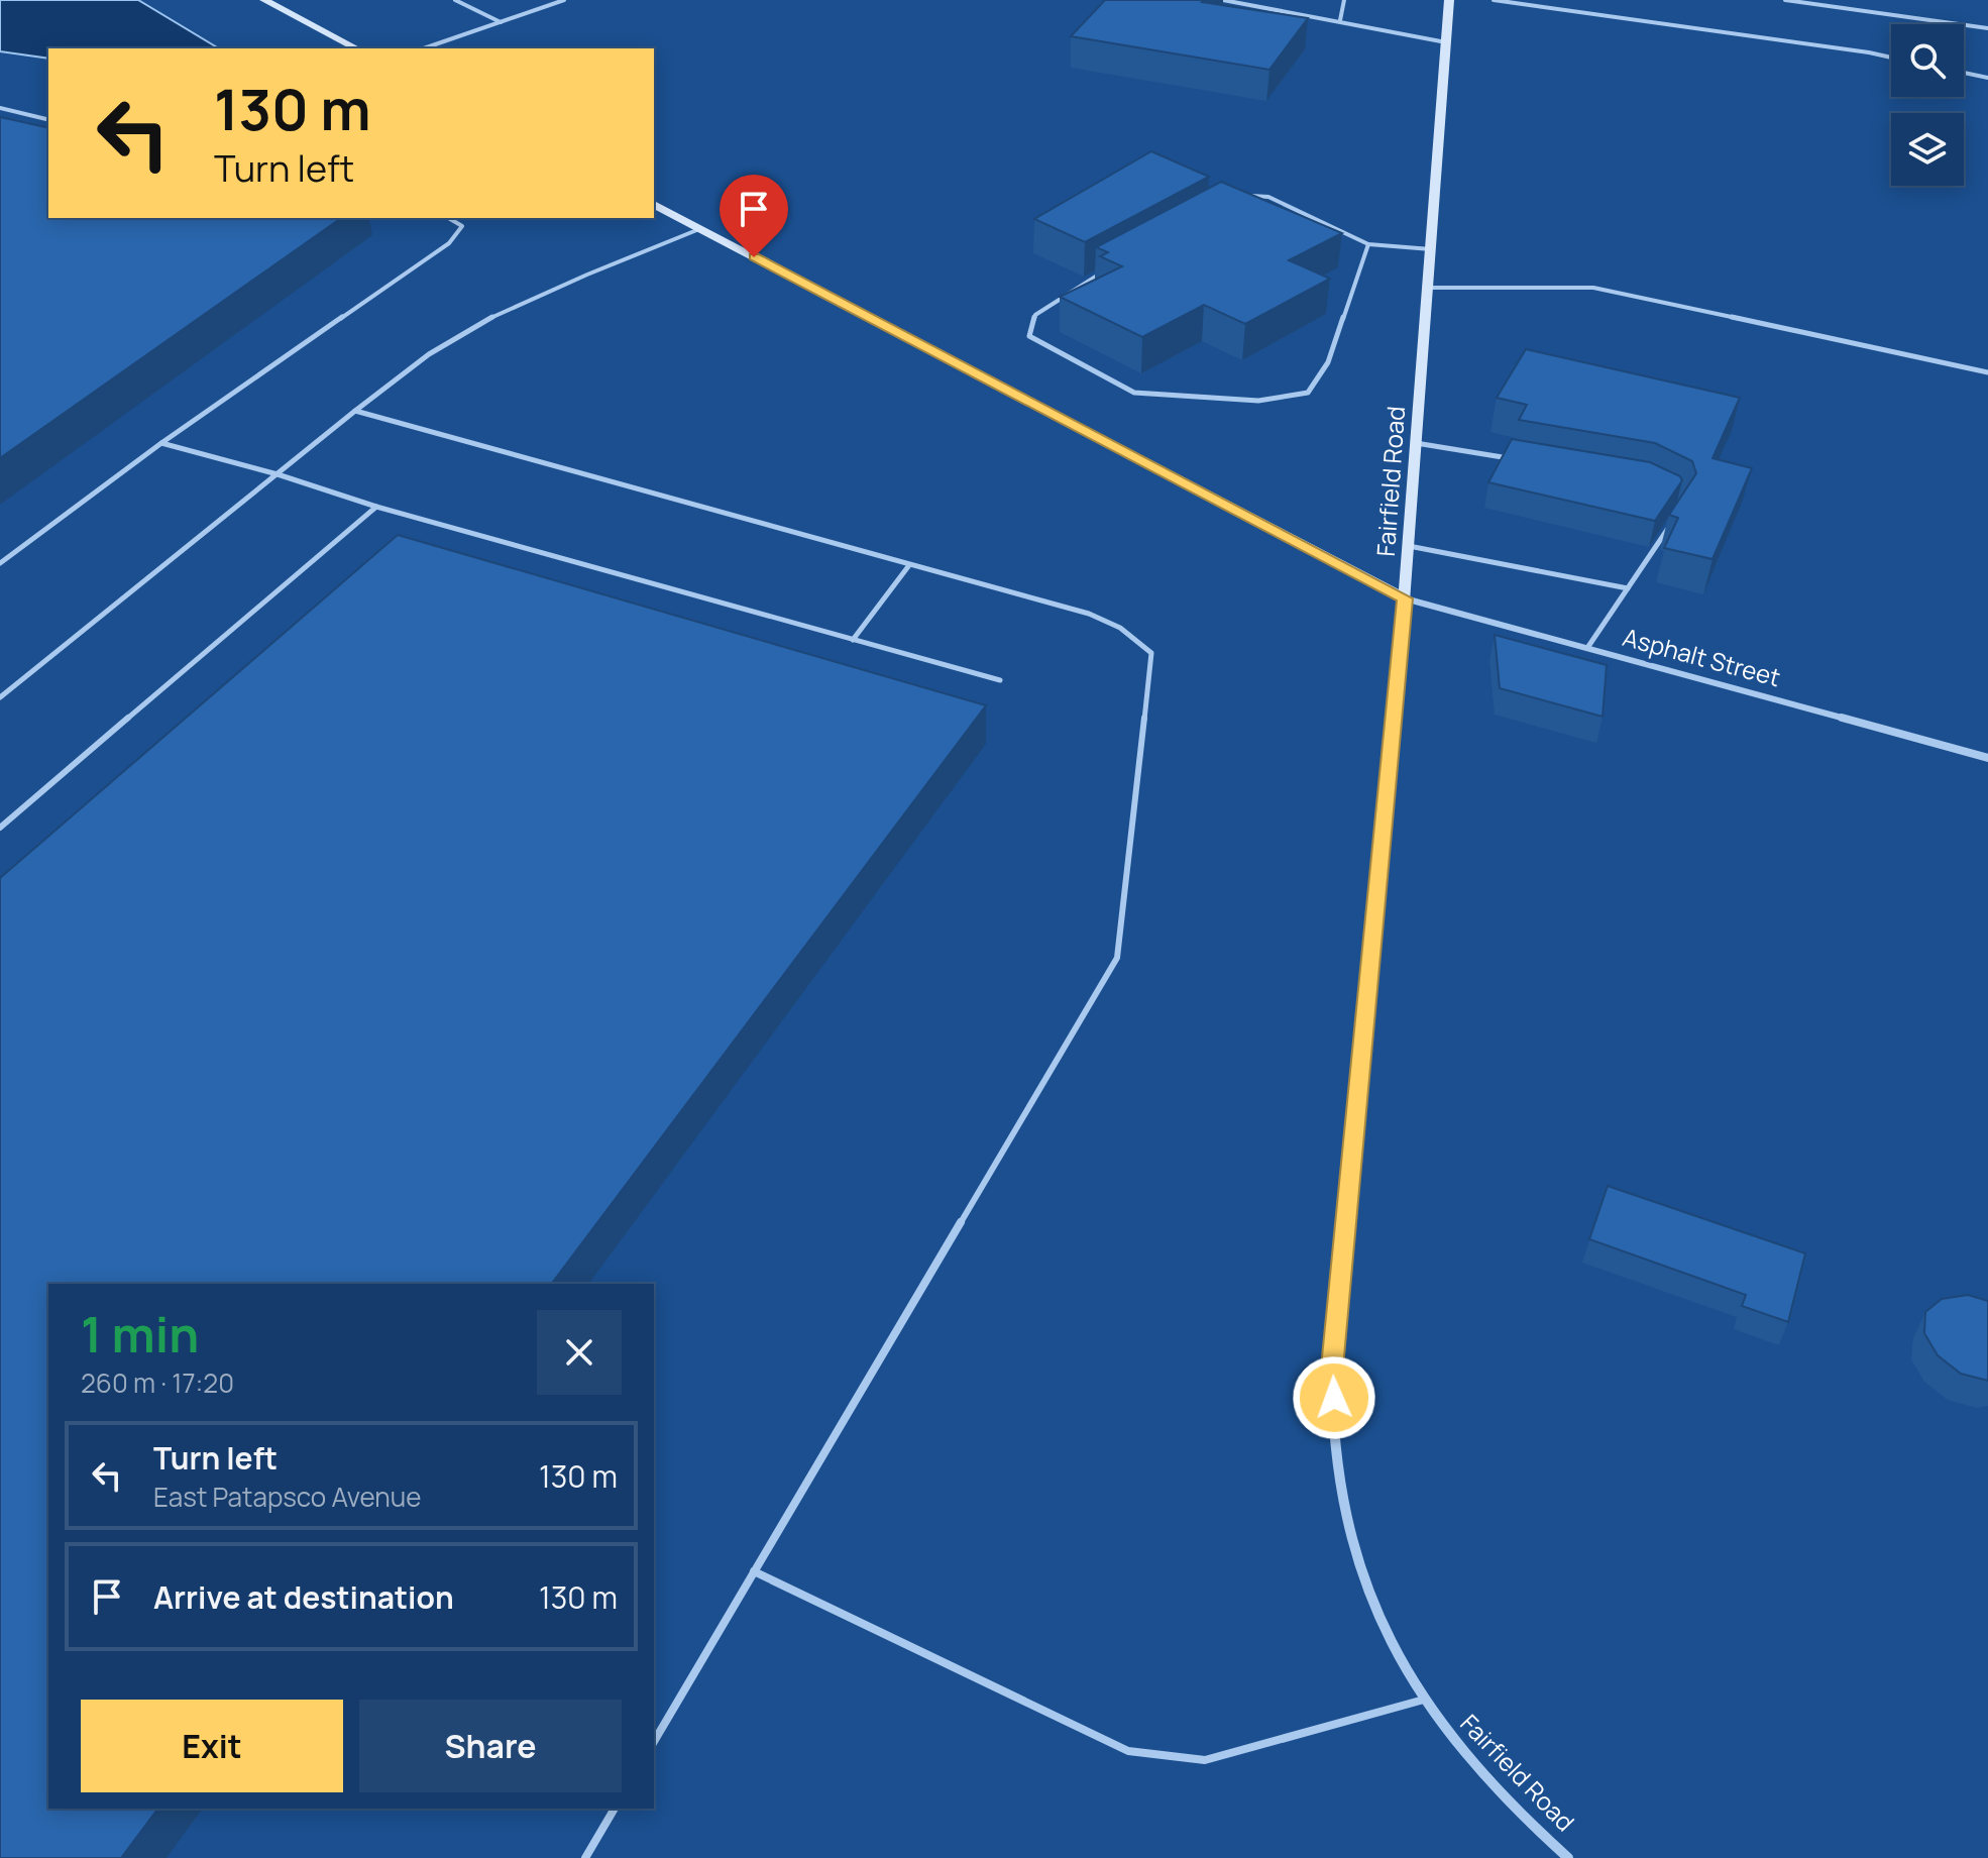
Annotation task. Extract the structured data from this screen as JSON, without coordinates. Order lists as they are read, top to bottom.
{
  "streets": {
    "street": ["Fairfield Road", "Asphalt Street"]
  },
  "crossings": [
    ["Fairfield Road", "Asphalt Street"]
  ],
  "page": {
    "turn": ["130 m", "Turn left"],
    "heading": ["1 min", "260 m · 17:20"],
    "list": [
      {
        "name": "Turn left",
        "note": "East Patapsco Avenue",
        "value": "130 m"
      },
      {
        "name": "Arrive at destination",
        "value": "130 m"
      }
    ],
    "buttons": ["Exit", "Share"]
  }
}
